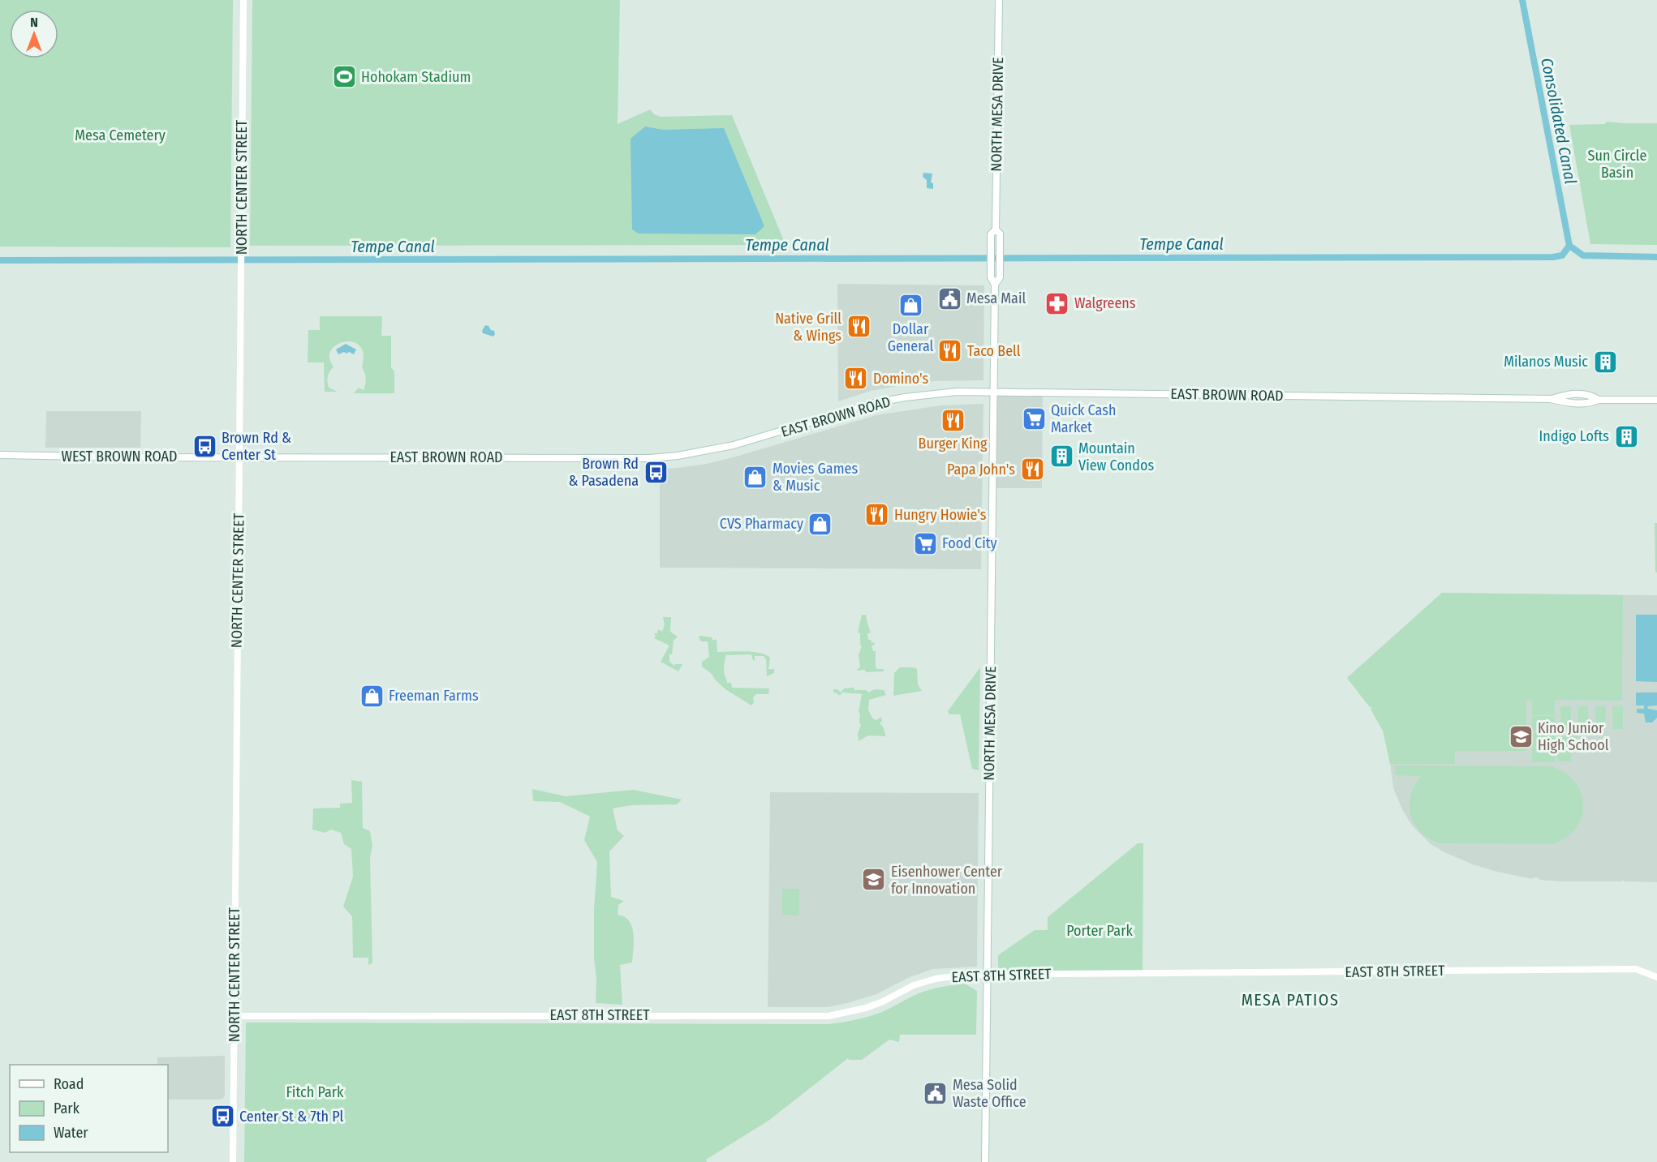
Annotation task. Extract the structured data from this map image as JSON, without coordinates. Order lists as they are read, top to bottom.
{
  "streets": {
    "main road": ["NORTH MESA DRIVE", "EAST BROWN ROAD", "WEST BROWN ROAD"],
    "street": ["NORTH CENTER STREET", "EAST 8TH STREET"]
  },
  "crossings": [
    ["NORTH MESA DRIVE", "EAST BROWN ROAD"],
    ["NORTH MESA DRIVE", "EAST 8TH STREET"],
    ["NORTH CENTER STREET", "EAST BROWN ROAD"],
    ["NORTH CENTER STREET", "WEST BROWN ROAD"],
    ["NORTH CENTER STREET", "EAST 8TH STREET"],
    ["EAST BROWN ROAD", "WEST BROWN ROAD"]
  ],
  "districts": ["MESA PATIOS"],
  "water": ["Consolidated Canal", "Tempe Canal"],
  "parks": [
    "Mesa Cemetery",
    "Sun Circle Basin",
    "Porter Park",
    "Fitch Park"
  ],
  "places": {
    "sports": ["Hohokam Stadium"],
    "public building": ["Mesa Mail", "Mesa Solid Waste Office"],
    "pharmacy": ["Walgreens"],
    "shop": [
      "Dollar General",
      "Movies Games & Music",
      "CVS Pharmacy",
      "Freeman Farms"
    ],
    "restaurant": [
      "Native Grill & Wings",
      "Taco Bell",
      "Domino's",
      "Burger King",
      "Papa John's",
      "Hungry Howie's"
    ],
    "building": ["Milanos Music", "Indigo Lofts", "Mountain View Condos"],
    "supermarket": ["Quick Cash Market", "Food City"],
    "bus stop": ["Brown Rd & Center St", "Brown Rd & Pasadena", "Center St & 7th Pl"],
    "school or university": ["Kino Junior High School", "Eisenhower Center for Innovation"]
  },
  "legend": ["Road", "Park", "Water"],
  "north": "top"
}
